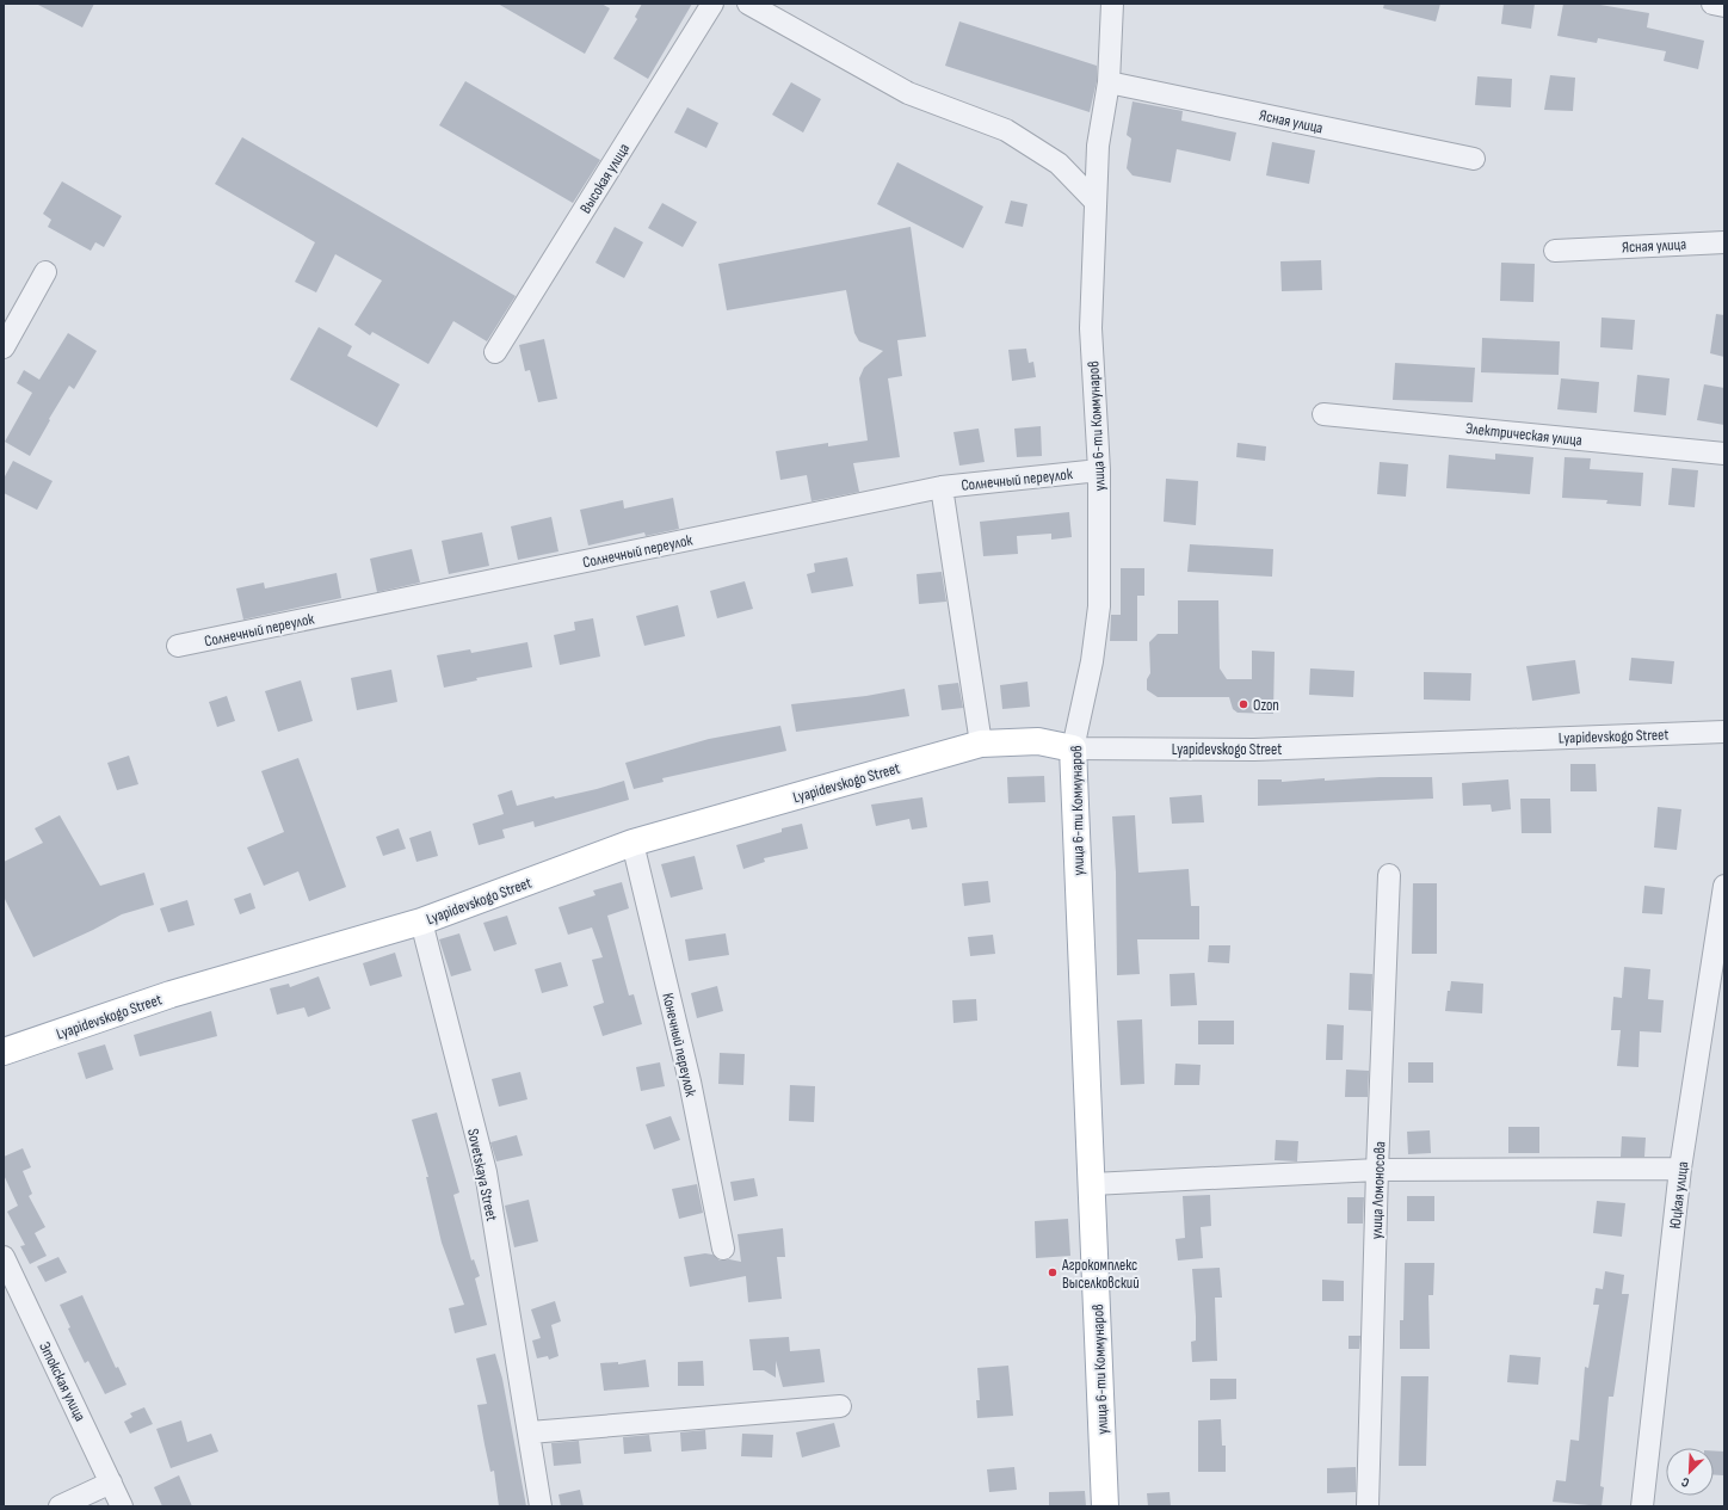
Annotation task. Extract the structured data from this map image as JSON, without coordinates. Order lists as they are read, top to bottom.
{
  "streets": {
    "main road": ["улица 6-ти Коммунаров", "Lyapidevskogo Street"],
    "street": [
      "Ясная улица",
      "Высокая улица",
      "Электрическая улица",
      "Солнечный переулок",
      "Конечный переулок",
      "Sovetskaya Street",
      "улица Ломоносова",
      "Юцкая улица",
      "Этокская улица"
    ]
  },
  "crossings": [
    ["Ясная улица", "улица 6-ти Коммунаров"],
    ["улица 6-ти Коммунаров", "Солнечный переулок"],
    ["улица 6-ти Коммунаров", "Lyapidevskogo Street"],
    ["Lyapidevskogo Street", "Конечный переулок"],
    ["Lyapidevskogo Street", "Sovetskaya Street"]
  ],
  "places": ["Ozon", "Агрокомплекс Выселковский"],
  "north": "bottom left"
}
